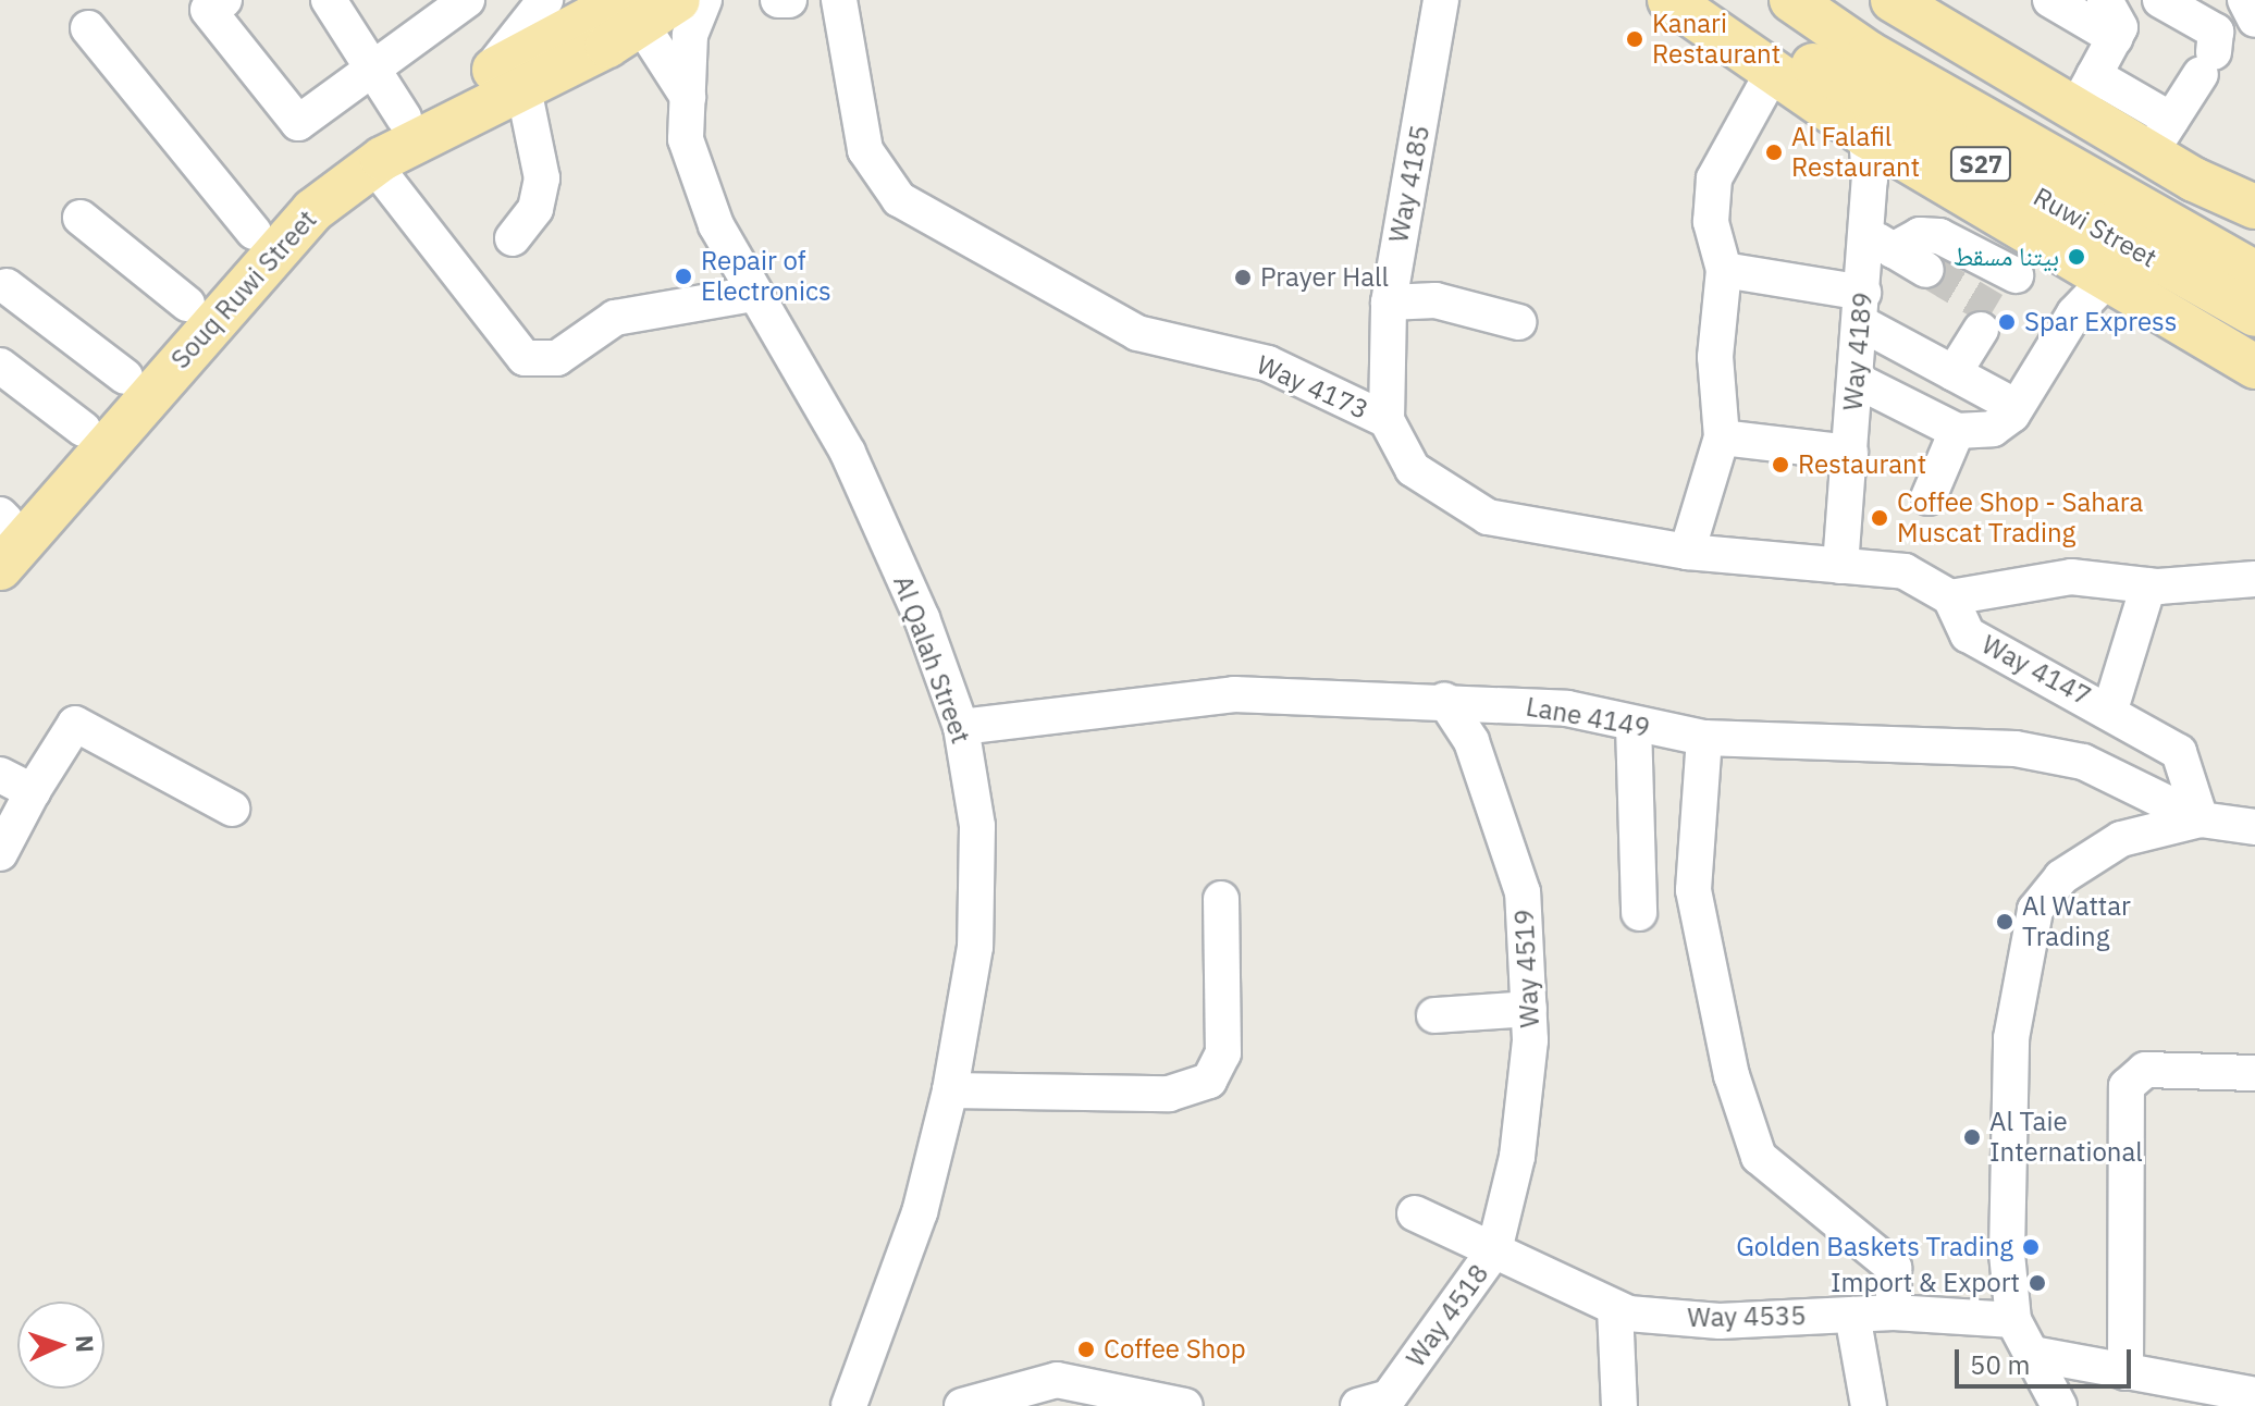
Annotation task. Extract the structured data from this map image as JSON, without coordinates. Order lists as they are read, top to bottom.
{
  "streets": {
    "main road": ["S27", "Ruwi Street", "Souq Ruwi Street"],
    "street": [
      "Way 4185",
      "Way 4189",
      "Way 4173",
      "Al Qalah Street",
      "Way 4147",
      "Lane 4149",
      "Way 4519",
      "Way 4518",
      "Way 4535"
    ]
  },
  "crossings": [
    ["Way 4185", "Way 4173"],
    ["Way 4189", "Way 4173"],
    ["Al Qalah Street", "Lane 4149"],
    ["Way 4147", "Lane 4149"],
    ["Lane 4149", "Way 4519"],
    ["Way 4519", "Way 4518"],
    ["Way 4519", "Way 4535"],
    ["Way 4518", "Way 4535"]
  ],
  "places": [
    "Kanari Restaurant",
    "Al Falafil Restaurant",
    "بيتنا مسقط",
    "Repair of Electronics",
    "Prayer Hall",
    "Spar Express",
    "Restaurant",
    "Coffee Shop - Sahara Muscat Trading",
    "Al Wattar Trading",
    "Al Taie International",
    "Golden Baskets Trading",
    "Import & Export",
    "Coffee Shop"
  ],
  "scale_bar": "50 m",
  "north": "right"
}
